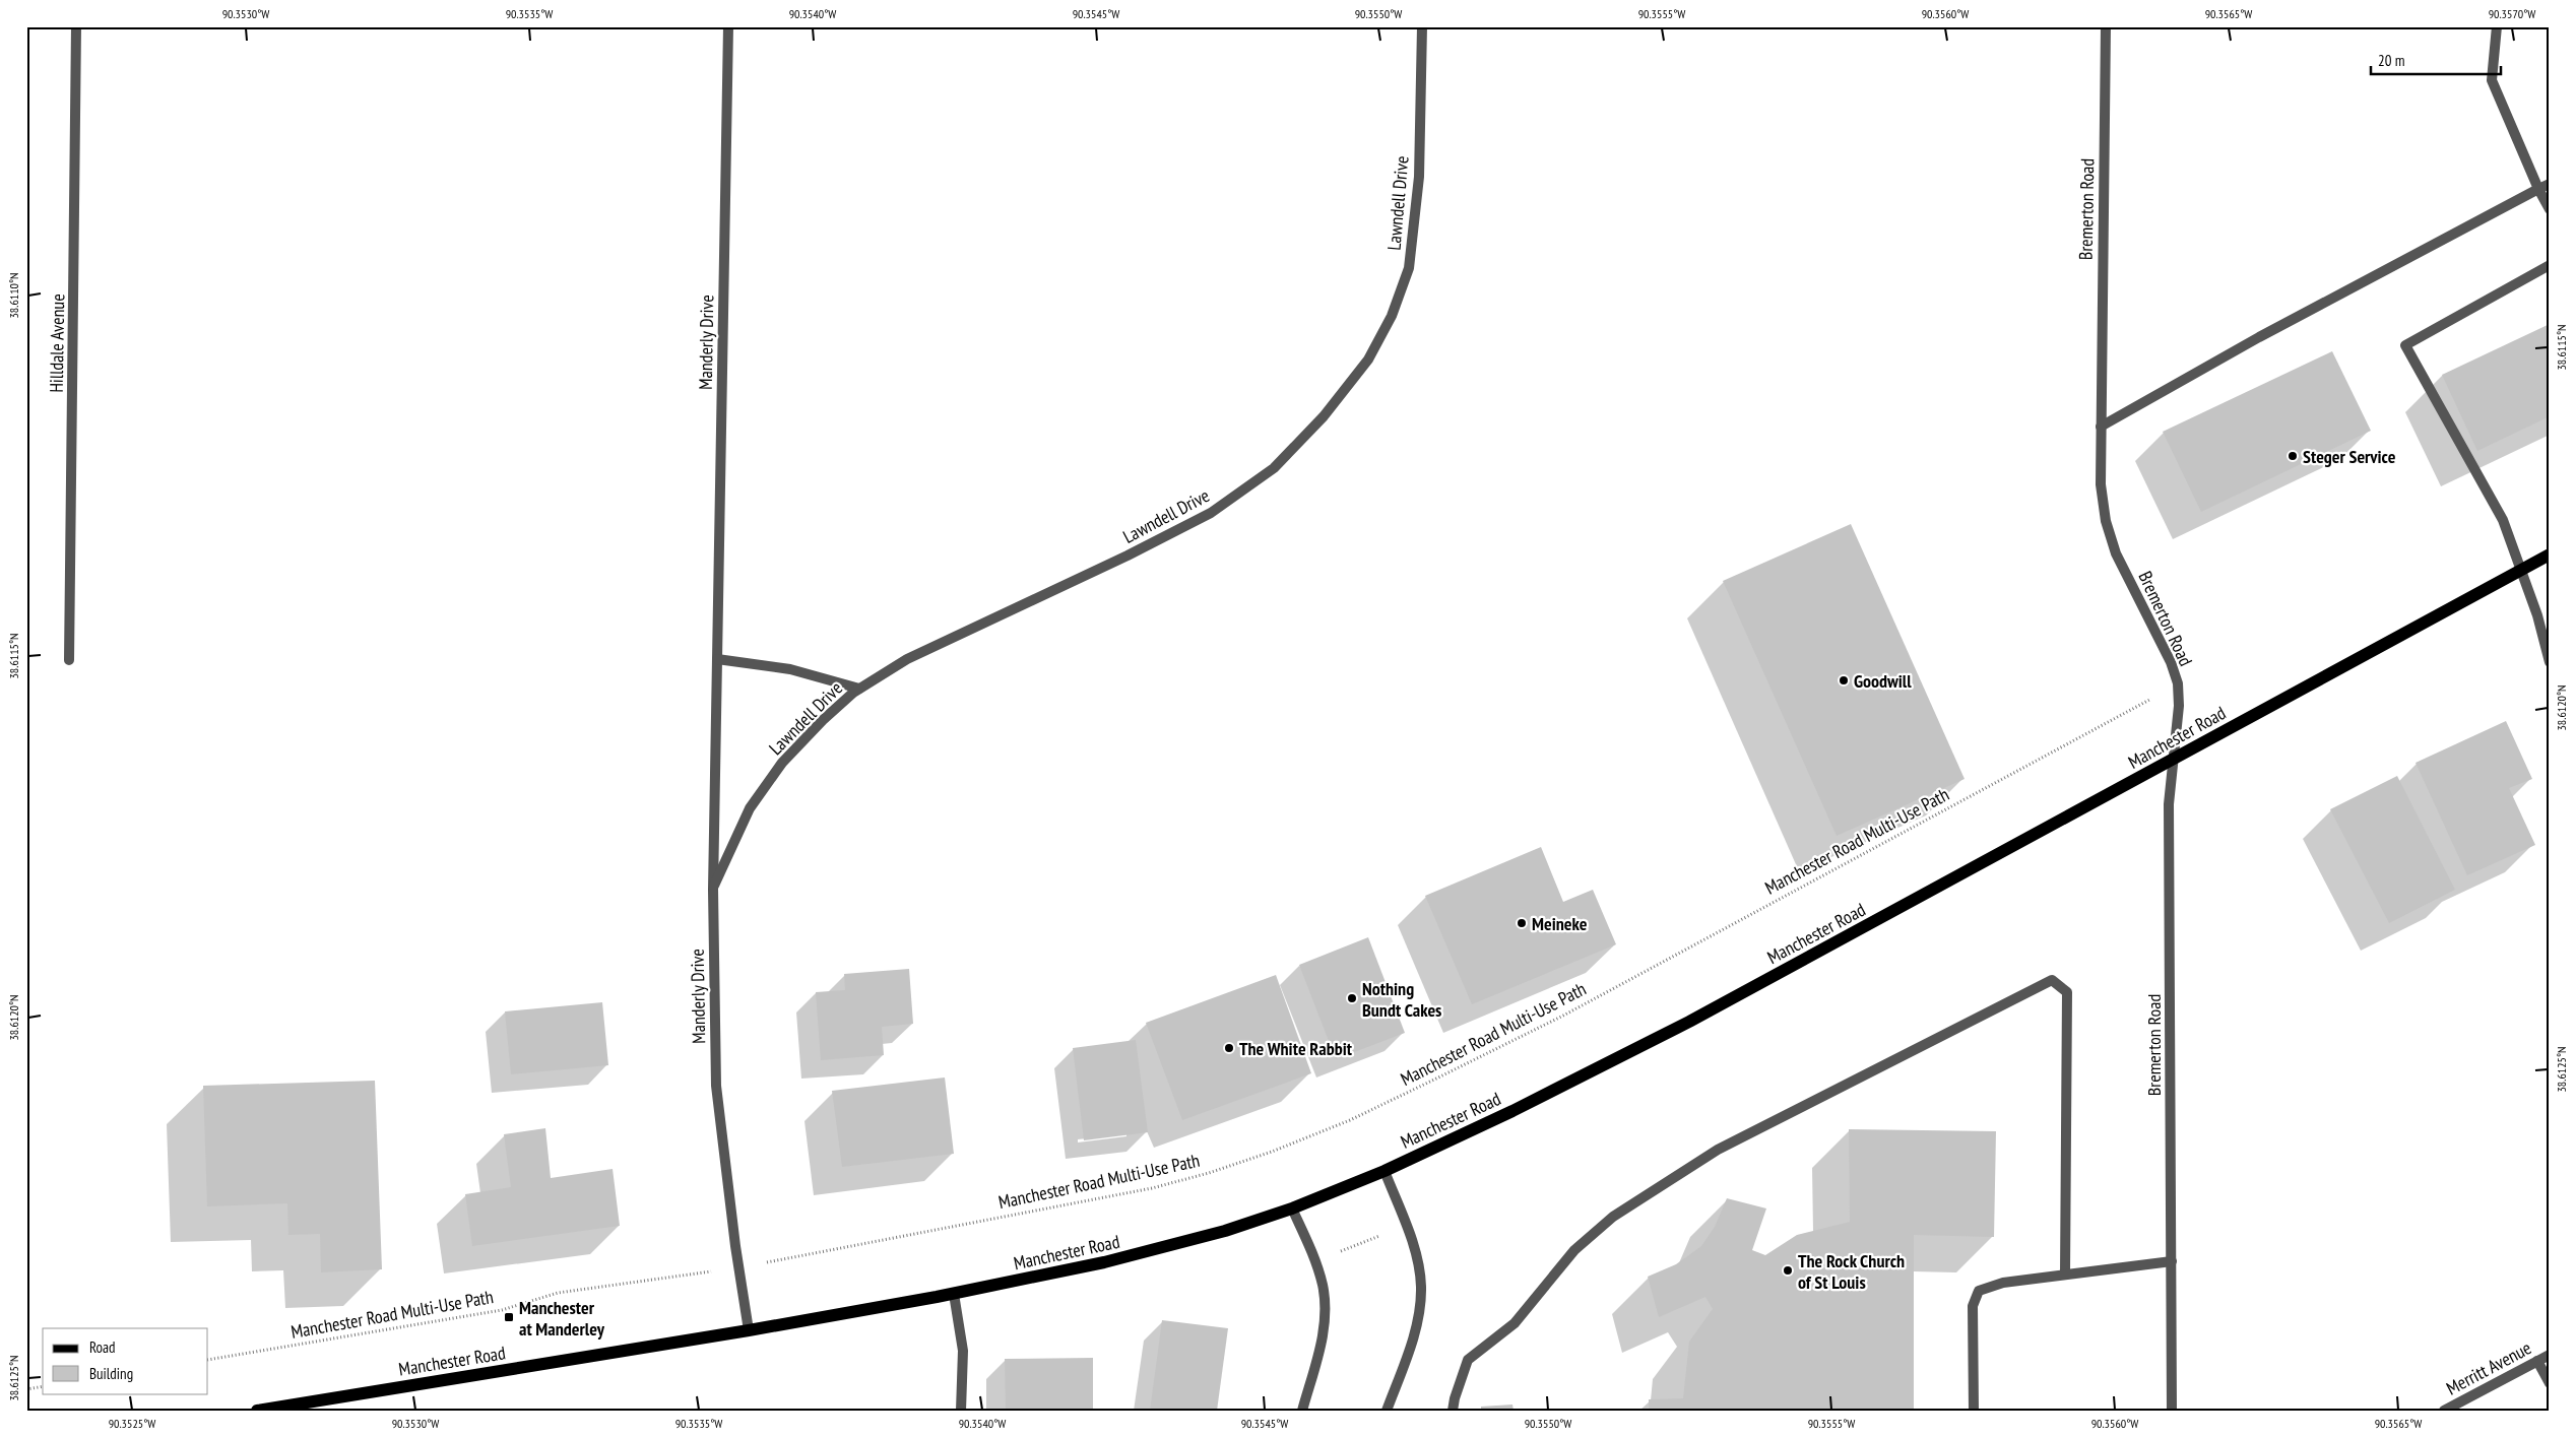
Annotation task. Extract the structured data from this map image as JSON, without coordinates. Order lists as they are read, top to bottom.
{
  "streets": {
    "main road": ["Manchester Road"],
    "street": [
      "Lawndell Drive",
      "Bremerton Road",
      "Manderly Drive",
      "Hilldale Avenue",
      "Merritt Avenue"
    ],
    "path": ["Manchester Road Multi-Use Path"]
  },
  "crossings": [
    ["Lawndell Drive", "Manderly Drive"],
    ["Bremerton Road", "Manchester Road"],
    ["Manderly Drive", "Manchester Road"]
  ],
  "places": {
    "other": [
      "Steger Service",
      "Goodwill",
      "Meineke",
      "Nothing Bundt Cakes",
      "The White Rabbit",
      "The Rock Church of St Louis"
    ],
    "transit": ["Manchester at Manderley"]
  },
  "legend": ["Road", "Building"],
  "scale_bar": "20 m",
  "coordinates": [
    "90.3530°W",
    "90.3535°W",
    "90.3540°W",
    "90.3545°W",
    "90.3550°W",
    "90.3555°W",
    "90.3560°W",
    "90.3565°W",
    "90.3570°W",
    "38.6110°N",
    "38.6115°N",
    "38.6120°N",
    "38.6125°N",
    "90.3525°W"
  ]
}
